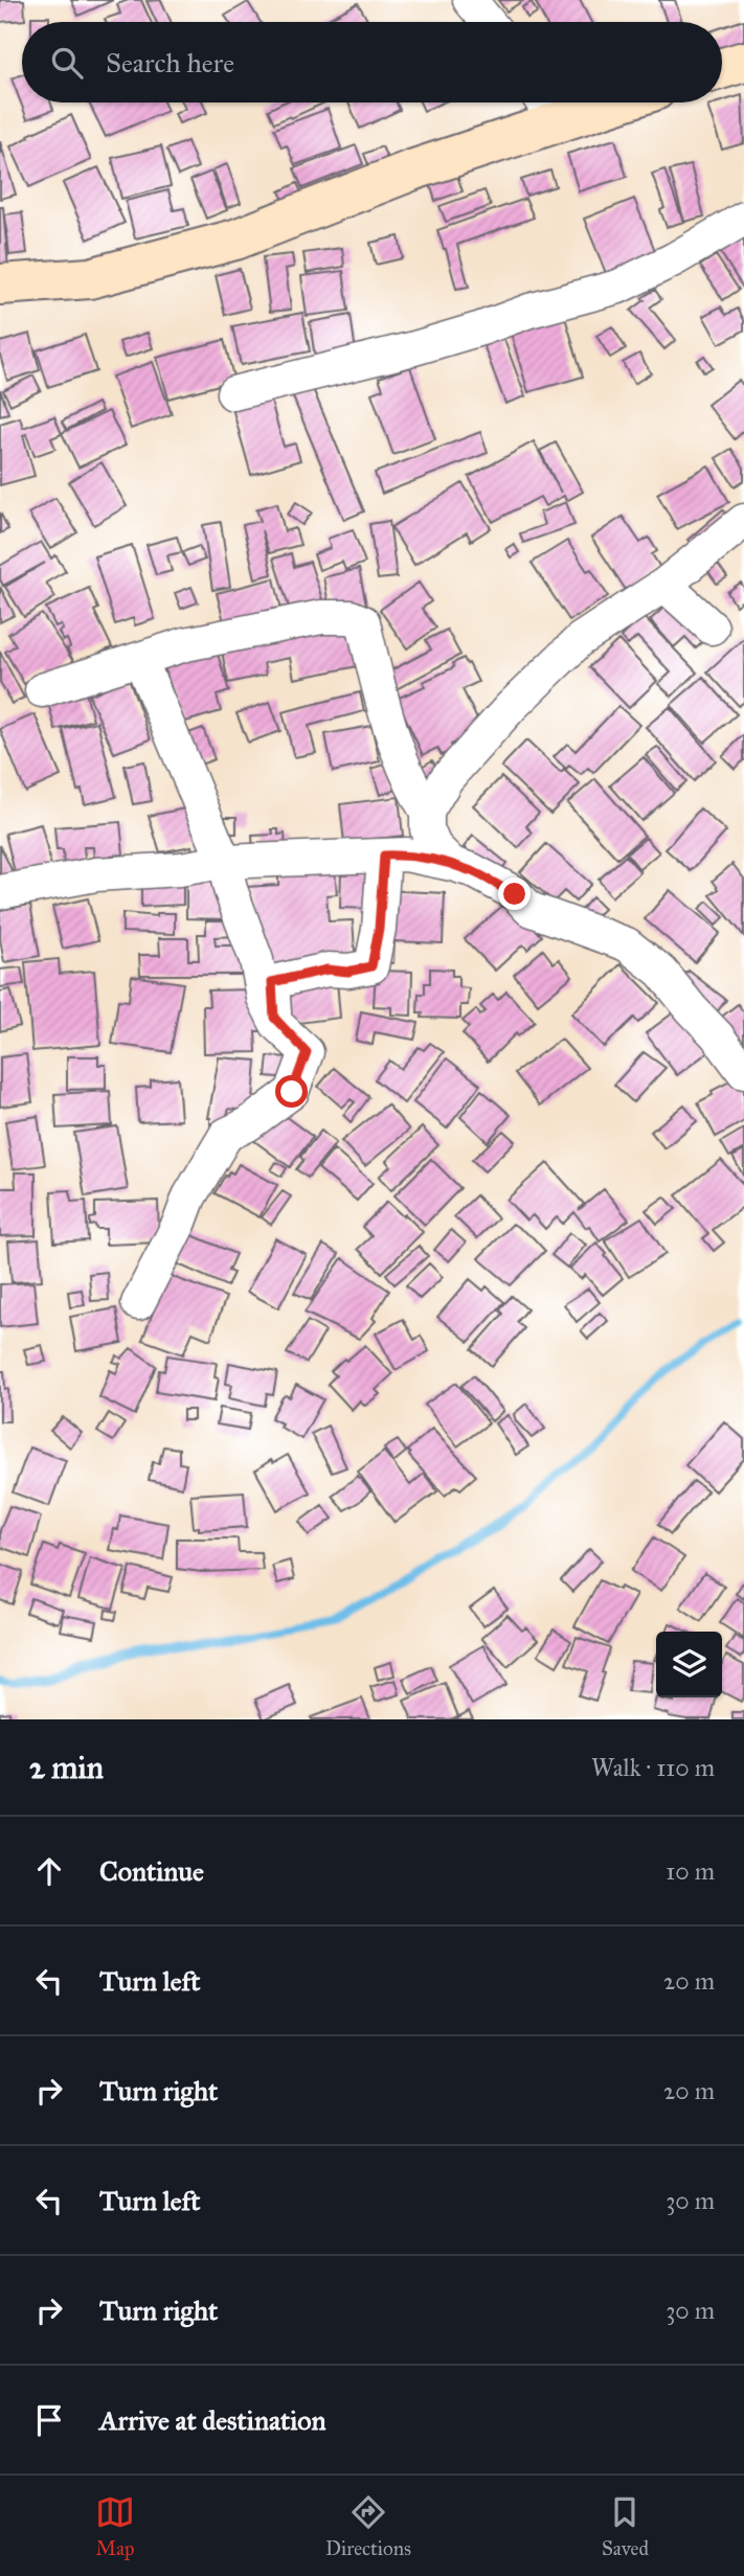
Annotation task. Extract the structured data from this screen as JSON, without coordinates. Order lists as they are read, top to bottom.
{
  "page": {
    "search": "Search here",
    "heading": ["2 min", "Walk · 110 m"],
    "list": [
      ["Continue", "10 m"],
      ["Turn left", "20 m"],
      ["Turn right", "20 m"],
      ["Turn left", "30 m"],
      ["Turn right", "30 m"],
      "Arrive at destination"
    ],
    "nav": ["Map", "Directions", "Saved"]
  }
}
